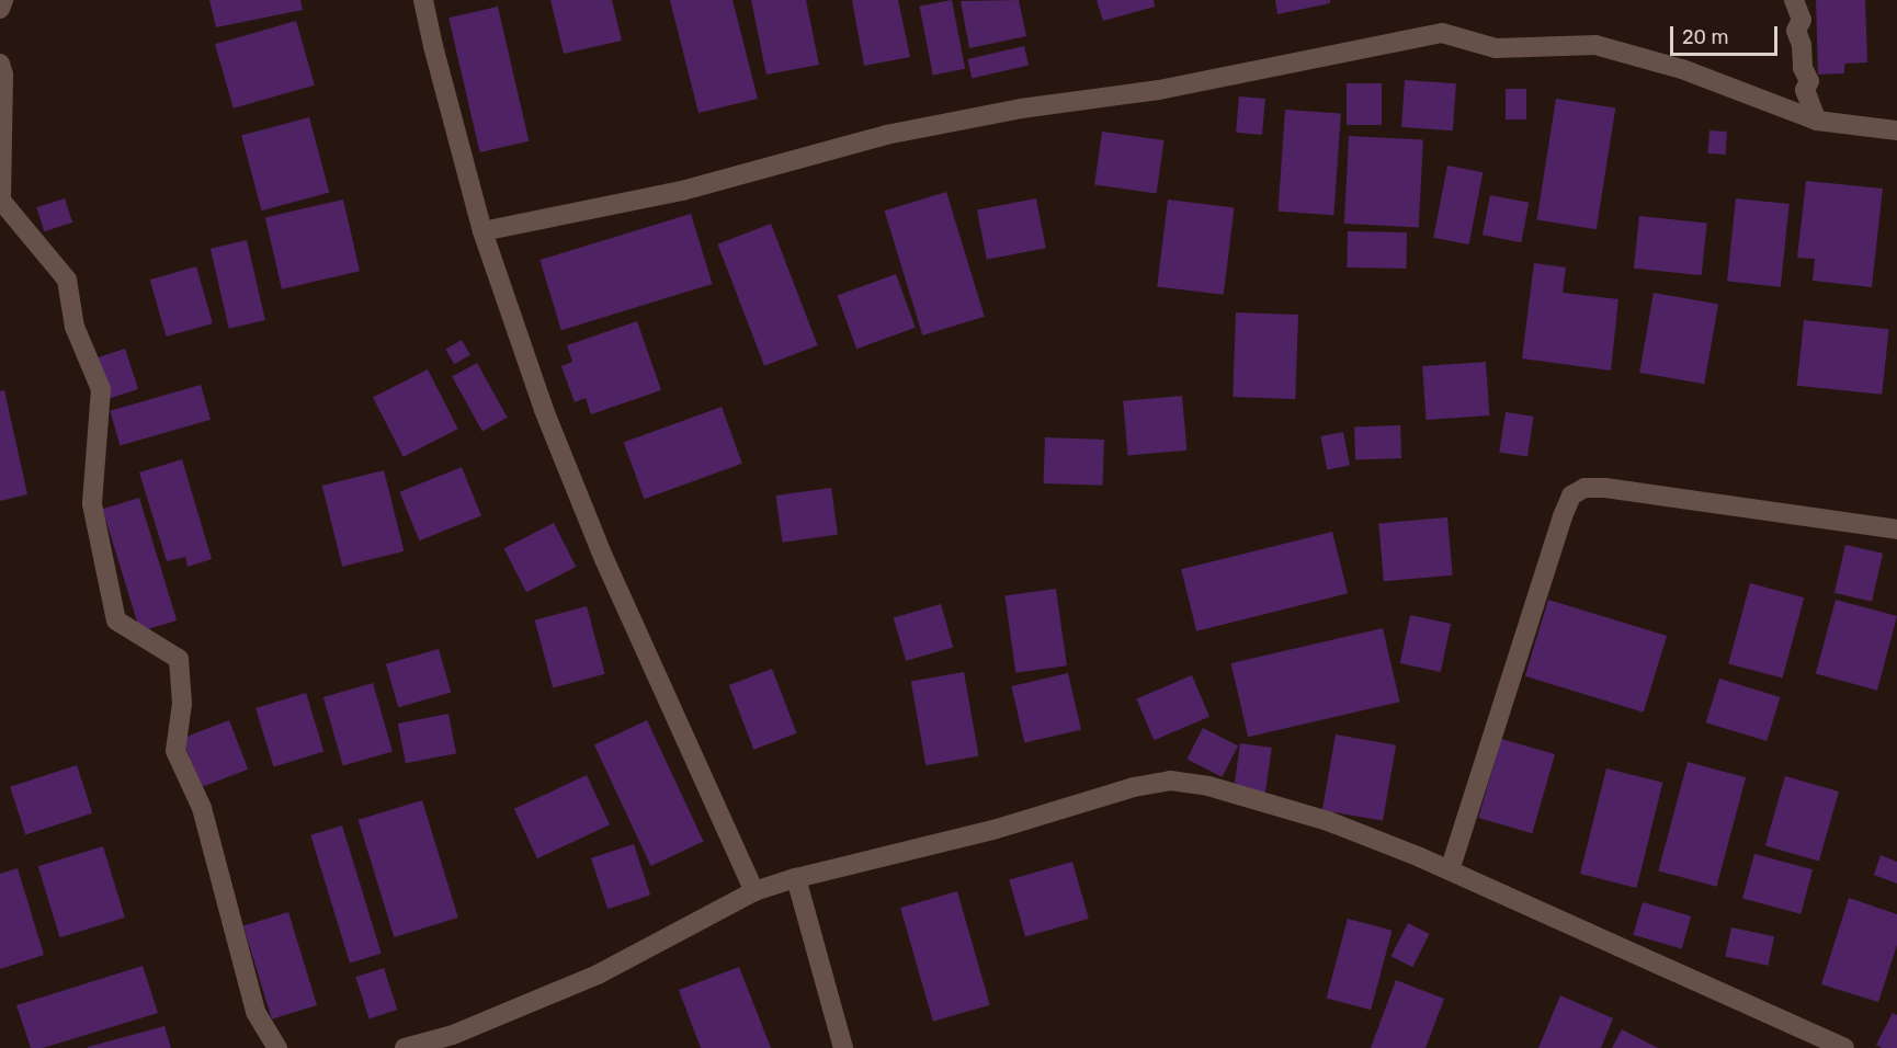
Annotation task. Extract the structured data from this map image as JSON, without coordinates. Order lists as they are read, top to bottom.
{
  "scale_bar": "20 m"
}
